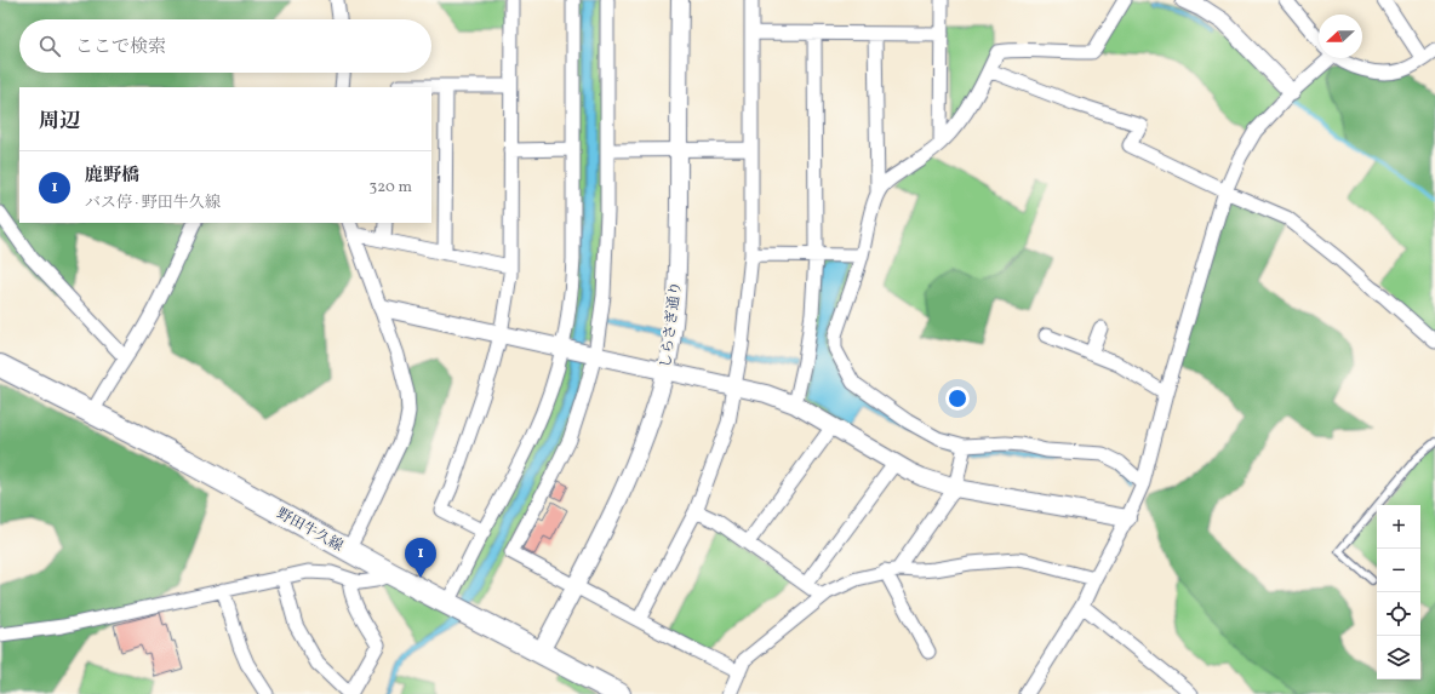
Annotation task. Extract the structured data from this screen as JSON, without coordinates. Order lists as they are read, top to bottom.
{
  "streets": {
    "main road": ["野田牛久線"],
    "street": ["しらさぎ通り"]
  },
  "crossings": [
    ["しらさぎ通り", "野田牛久線"]
  ],
  "north": "left",
  "page": {
    "search": "ここで検索",
    "heading": "周辺",
    "list": [
      {
        "mark": "1",
        "name": "鹿野橋",
        "note": "バス停 · 野田牛久線",
        "value": "320 m"
      }
    ],
    "map_buttons": ["+", "−"],
    "pins": "1"
  }
}
